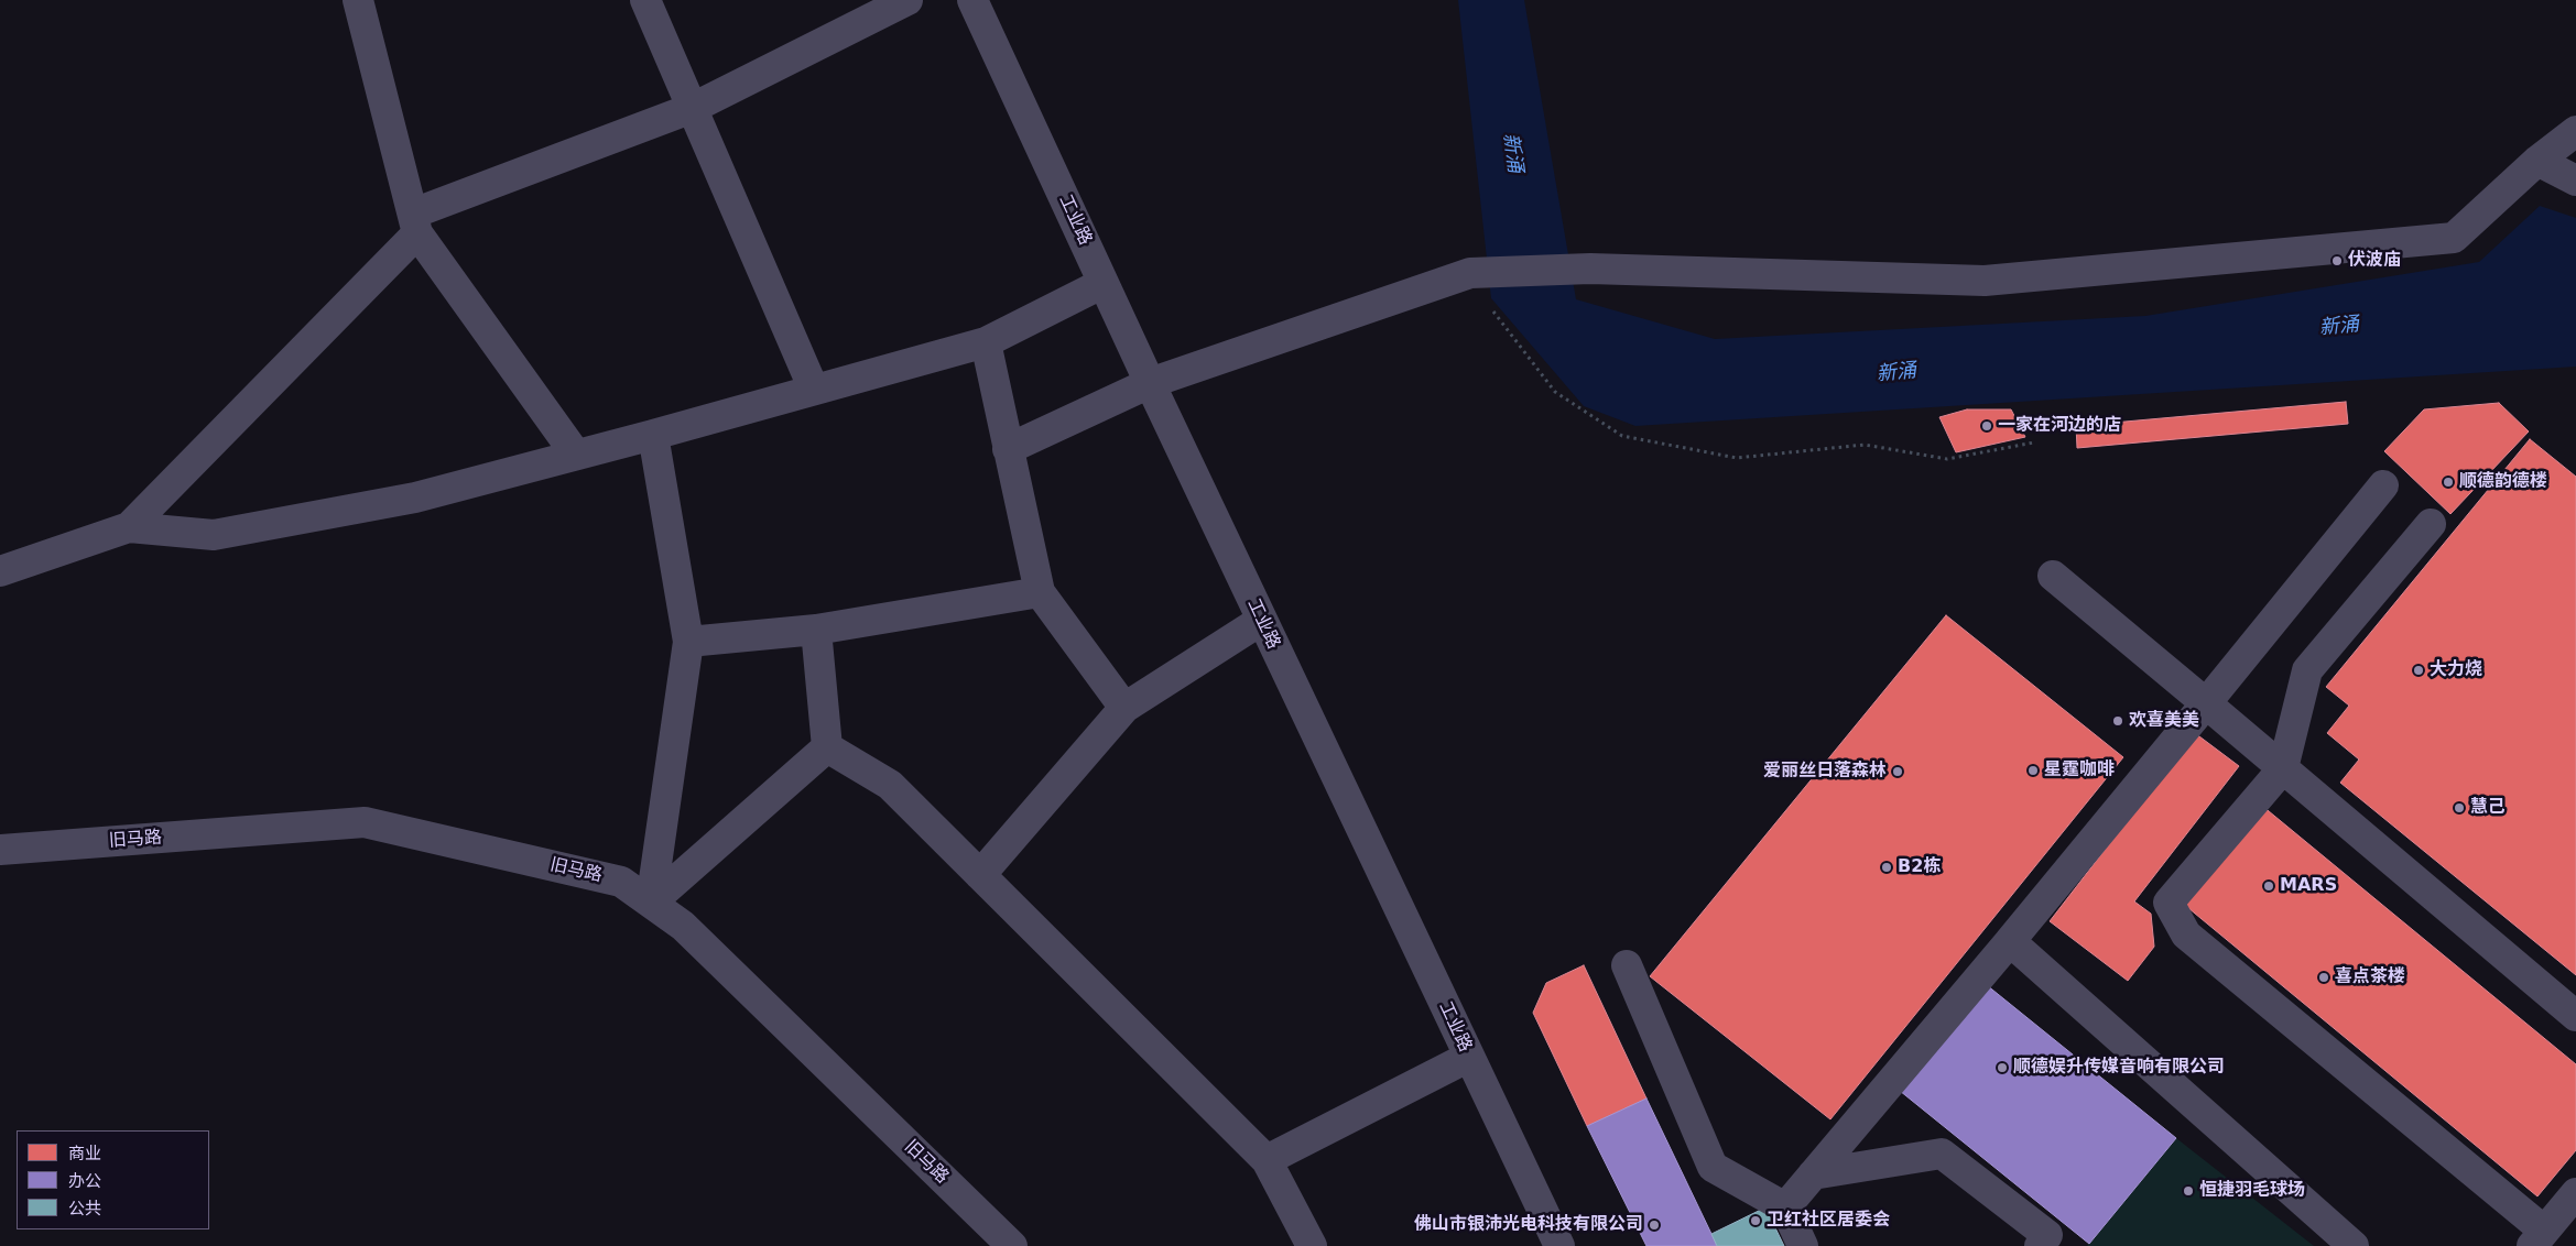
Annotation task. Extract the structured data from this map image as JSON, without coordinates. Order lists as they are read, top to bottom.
{
  "streets": {
    "street": ["工业路", "旧马路"]
  },
  "water": ["新涌"],
  "places": [
    "伏波庙",
    "一家在河边的店",
    "顺德韵德楼",
    "大力烧",
    "欢喜美美",
    "星霆咖啡",
    "爱丽丝日落森林",
    "慧己",
    "B2栋",
    "MARS",
    "喜点茶楼",
    "顺德娱升传媒音响有限公司",
    "恒捷羽毛球场",
    "卫红社区居委会",
    "佛山市银沛光电科技有限公司"
  ],
  "legend": ["商业", "办公", "公共"]
}
